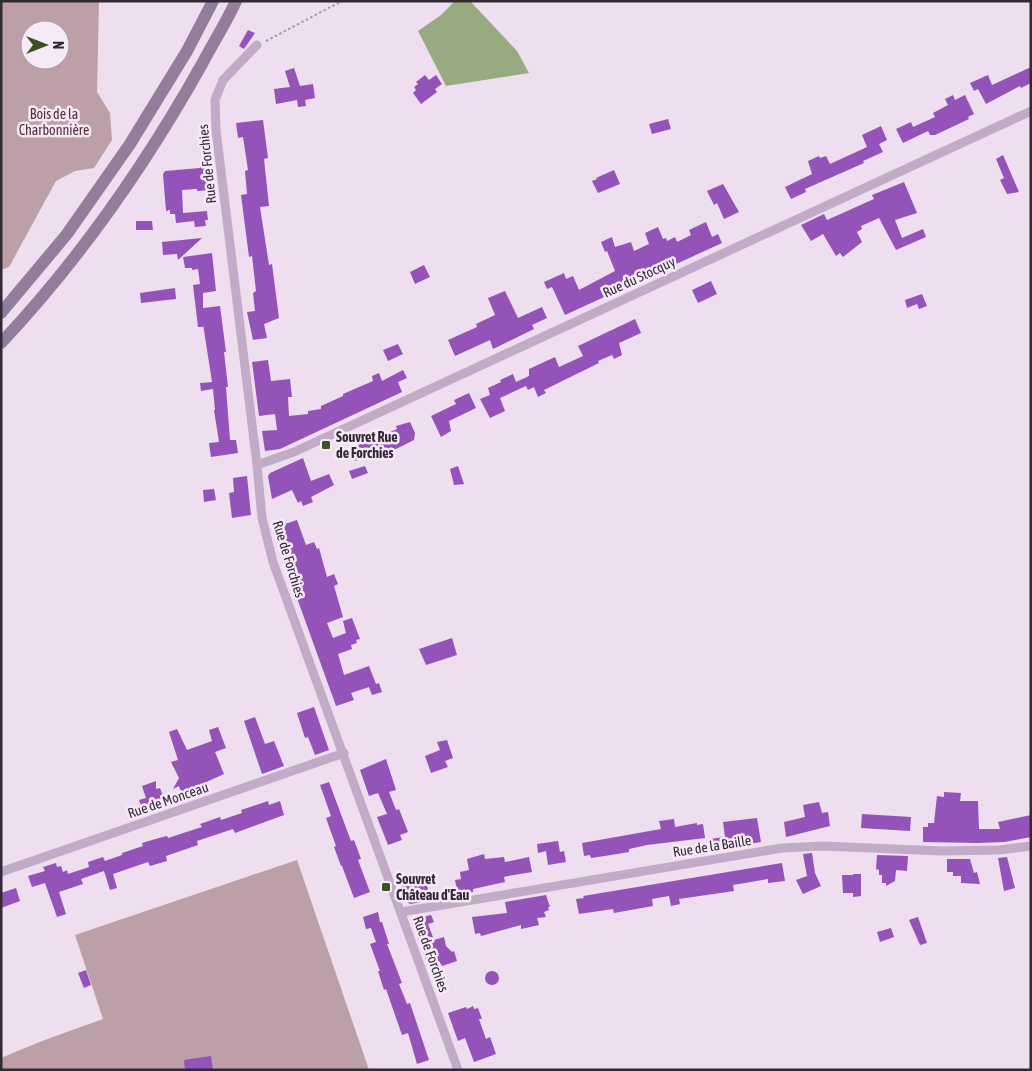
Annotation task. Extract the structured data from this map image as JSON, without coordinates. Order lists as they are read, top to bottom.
{
  "streets": {
    "street": [
      "Rue de Forchies",
      "Rue du Stocquy",
      "Rue de Monceau",
      "Rue de la Baille"
    ]
  },
  "crossings": [
    ["Rue de Forchies", "Rue du Stocquy"],
    ["Rue de Forchies", "Rue de Monceau"],
    ["Rue de Forchies", "Rue de la Baille"]
  ],
  "parks": ["Bois de la Charbonnière"],
  "places": {
    "transit": ["Souvret Rue de Forchies", "Souvret Château d'Eau"]
  },
  "north": "right"
}
